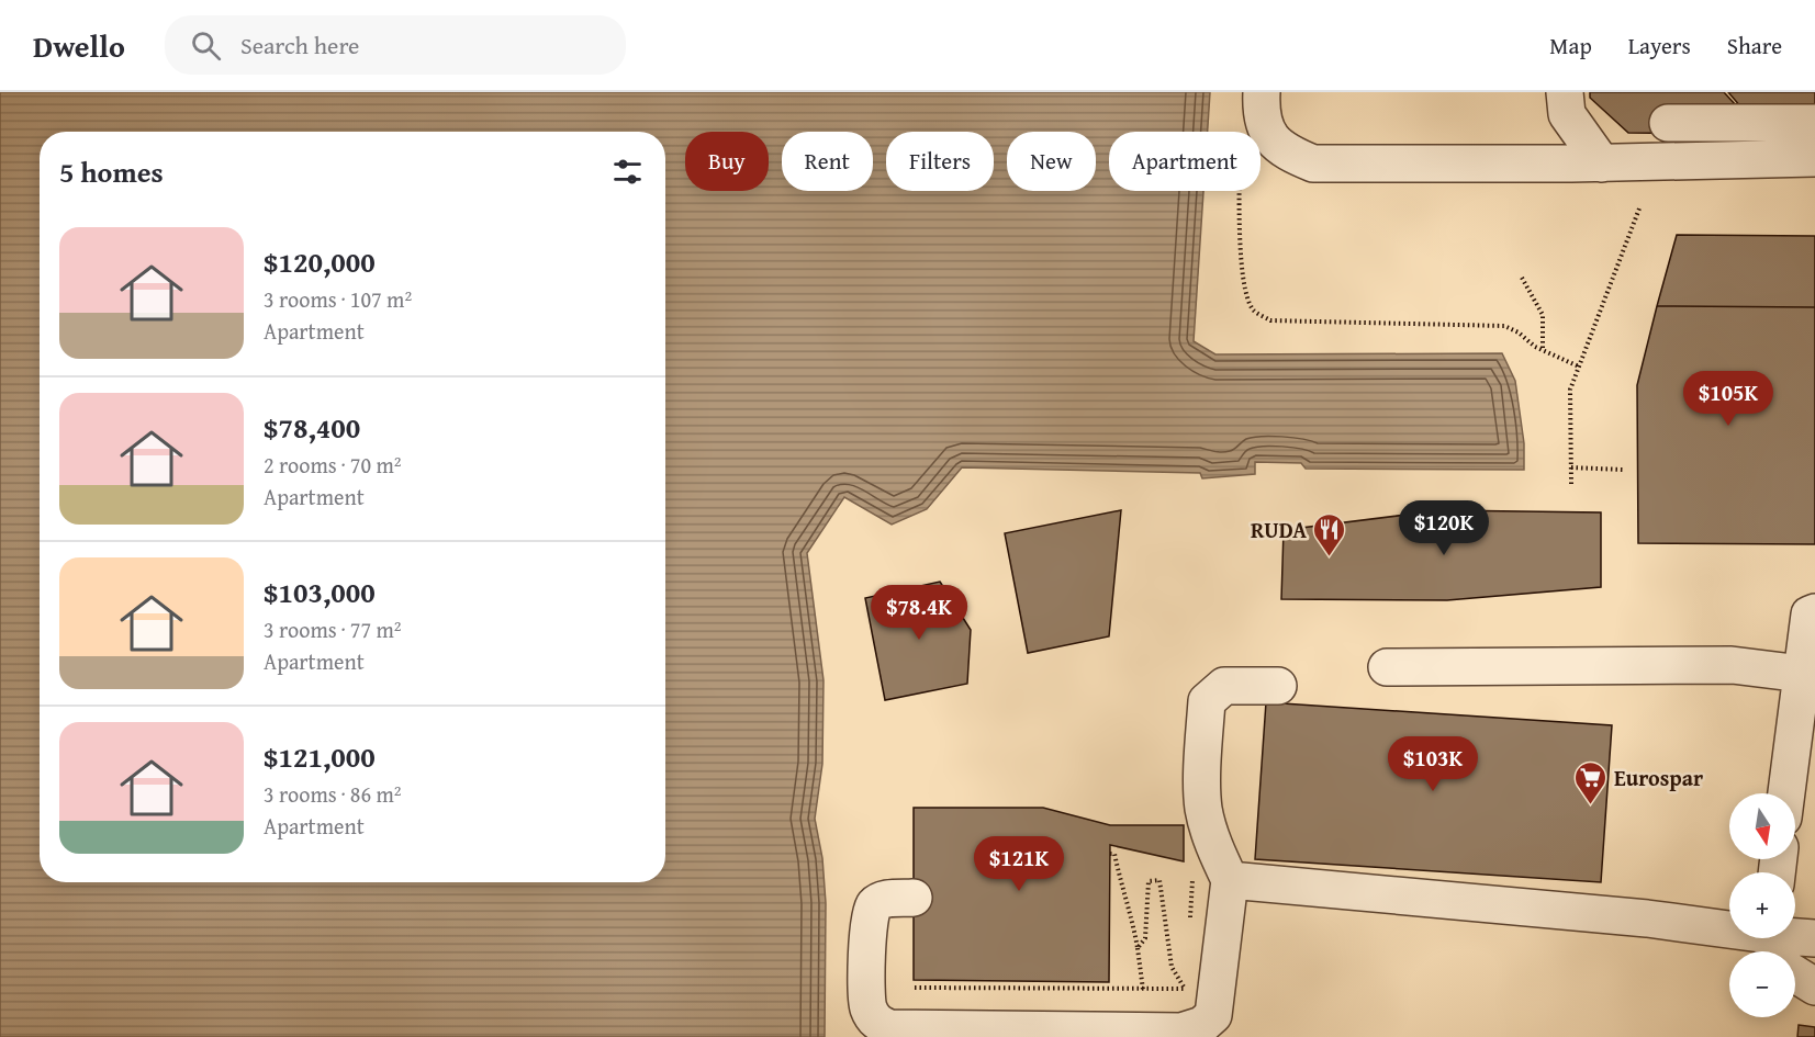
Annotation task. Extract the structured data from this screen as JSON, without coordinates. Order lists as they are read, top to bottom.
{
  "places": {
    "restaurant": ["RUDA"],
    "supermarket": ["Eurospar"]
  },
  "north": "bottom",
  "page": {
    "header": "Dwello",
    "search": "Search here",
    "nav": ["Map", "Layers", "Share"],
    "chip": [
      "Buy",
      "Rent",
      "Filters",
      "New",
      "Apartment"
    ],
    "heading": "5 homes",
    "list": [
      {
        "name": "$120,000",
        "note": "3 rooms · 107 m² · Apartment"
      },
      {
        "name": "$78,400",
        "note": "2 rooms · 70 m² · Apartment"
      },
      {
        "name": "$103,000",
        "note": "3 rooms · 77 m² · Apartment"
      },
      {
        "name": "$121,000",
        "note": "3 rooms · 86 m² · Apartment"
      }
    ],
    "price": [
      "$105K",
      "$120K",
      "$78.4K",
      "$103K",
      "$121K"
    ],
    "map_buttons": ["+", "−"]
  }
}
